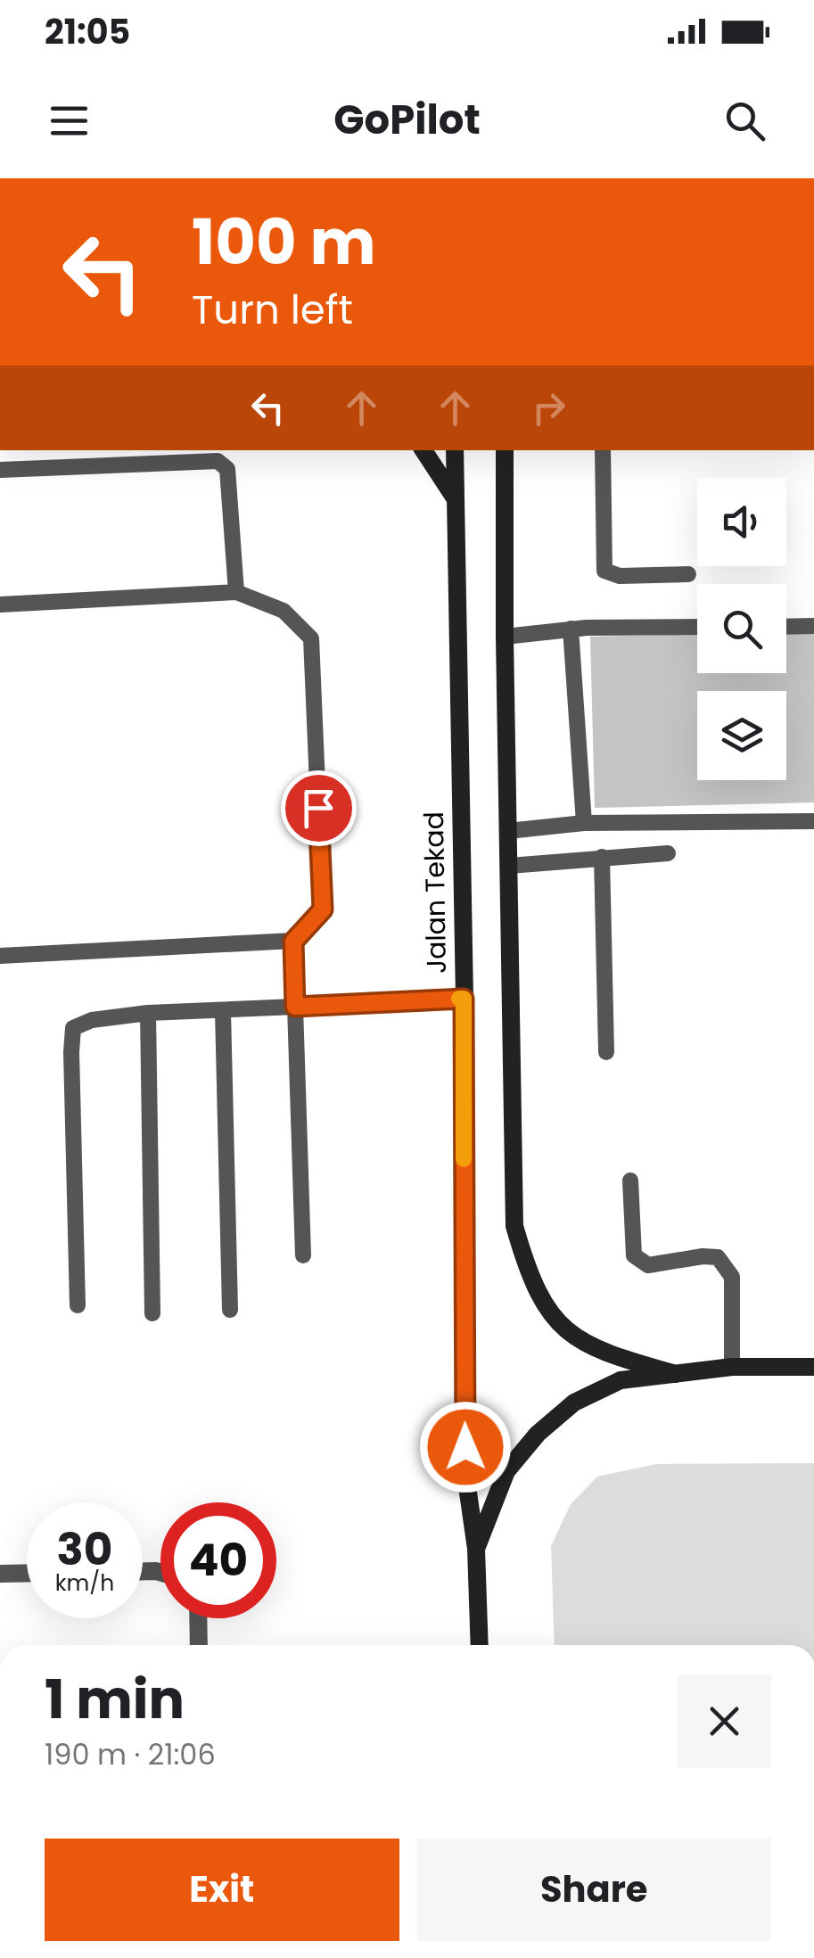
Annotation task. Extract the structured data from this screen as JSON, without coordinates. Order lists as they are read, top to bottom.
{
  "streets": {
    "street": ["Jalan Tekad"]
  },
  "page": {
    "status": "21:05",
    "header": "GoPilot",
    "turn": ["100 m", "Turn left"],
    "speed": "30 km/h",
    "limit": "40",
    "heading": ["1 min", "190 m · 21:06"],
    "buttons": ["Exit", "Share"]
  }
}
